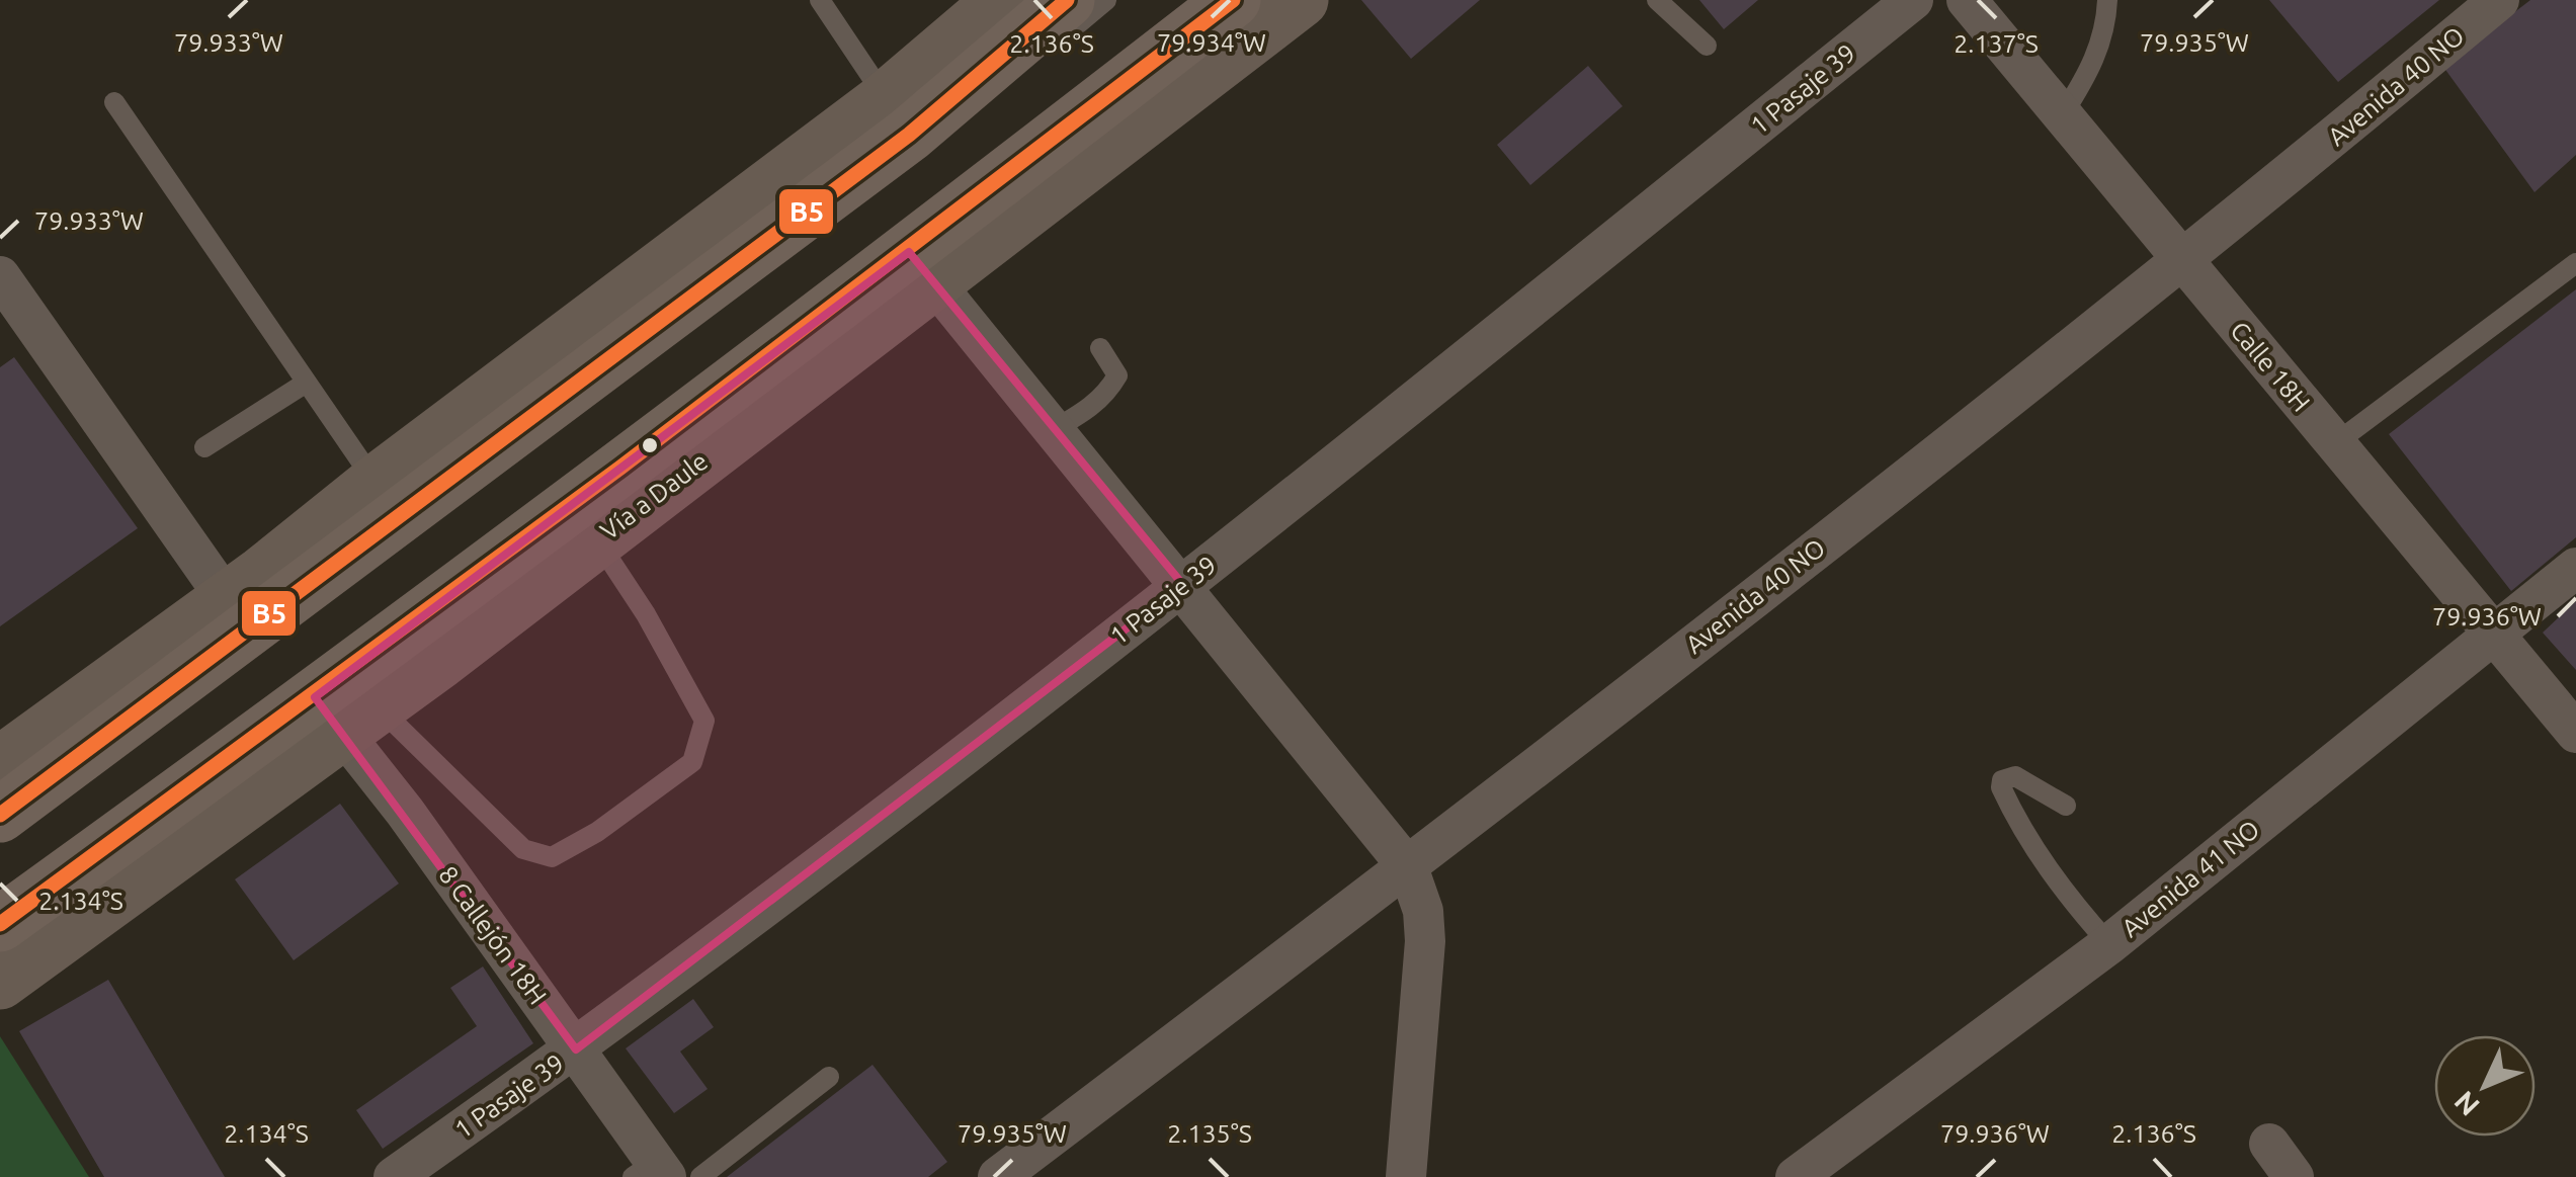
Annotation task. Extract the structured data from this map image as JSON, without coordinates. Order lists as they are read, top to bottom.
{
  "streets": {
    "main road": ["Vía a Daule"],
    "street": [
      "Avenida 40 NO",
      "1 Pasaje 39",
      "Calle 18H",
      "Avenida 41 NO",
      "8 Callejón 18H"
    ]
  },
  "crossings": [
    ["Avenida 40 NO", "Calle 18H"],
    ["1 Pasaje 39", "8 Callejón 18H"],
    ["Calle 18H", "Avenida 41 NO"],
    ["Vía a Daule", "8 Callejón 18H"]
  ],
  "lines": ["transit line B5"],
  "north": "bottom left",
  "coordinates": [
    "79.933°W",
    "79.934°W",
    "79.935°W",
    "2.136°S",
    "2.137°S",
    "79.936°W",
    "2.134°S",
    "2.135°S"
  ]
}
